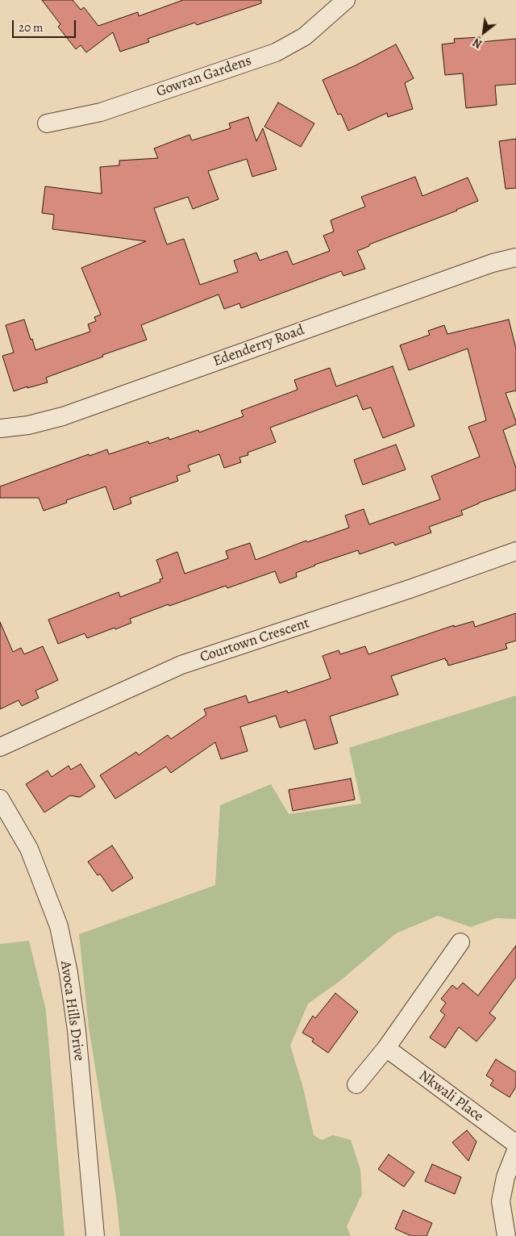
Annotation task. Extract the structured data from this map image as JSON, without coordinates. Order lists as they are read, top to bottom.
{
  "streets": {
    "street": [
      "Gowran Gardens",
      "Edenderry Road",
      "Courtown Crescent",
      "Avoca Hills Drive",
      "Nkwali Place"
    ]
  },
  "scale_bar": "20 m",
  "north": "bottom left"
}
